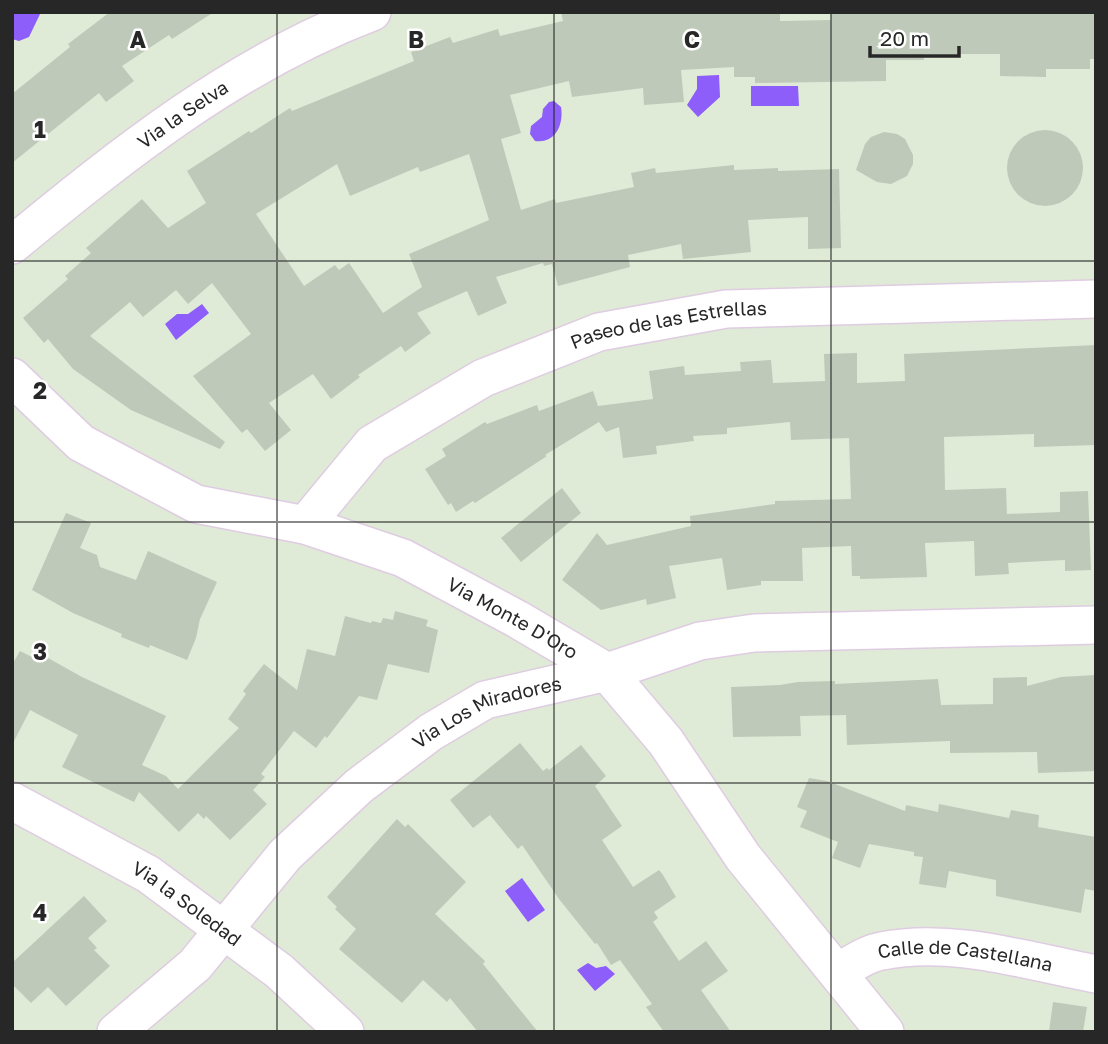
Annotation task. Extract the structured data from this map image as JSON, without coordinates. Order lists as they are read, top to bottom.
{
  "streets": {
    "street": [
      "Via la Selva",
      "Paseo de las Estrellas",
      "Via Monte D'Oro",
      "Via Los Miradores",
      "Via la Soledad",
      "Calle de Castellana"
    ]
  },
  "crossings": [
    ["Paseo de las Estrellas", "Via Monte D'Oro"],
    ["Via Monte D'Oro", "Via Los Miradores"],
    ["Via Monte D'Oro", "Calle de Castellana"],
    ["Via Los Miradores", "Via la Soledad"]
  ],
  "scale_bar": "20 m",
  "grid": {
    "columns": ["A", "B", "C"],
    "rows": [
      "1",
      "2",
      "3",
      "4"
    ]
  }
}
